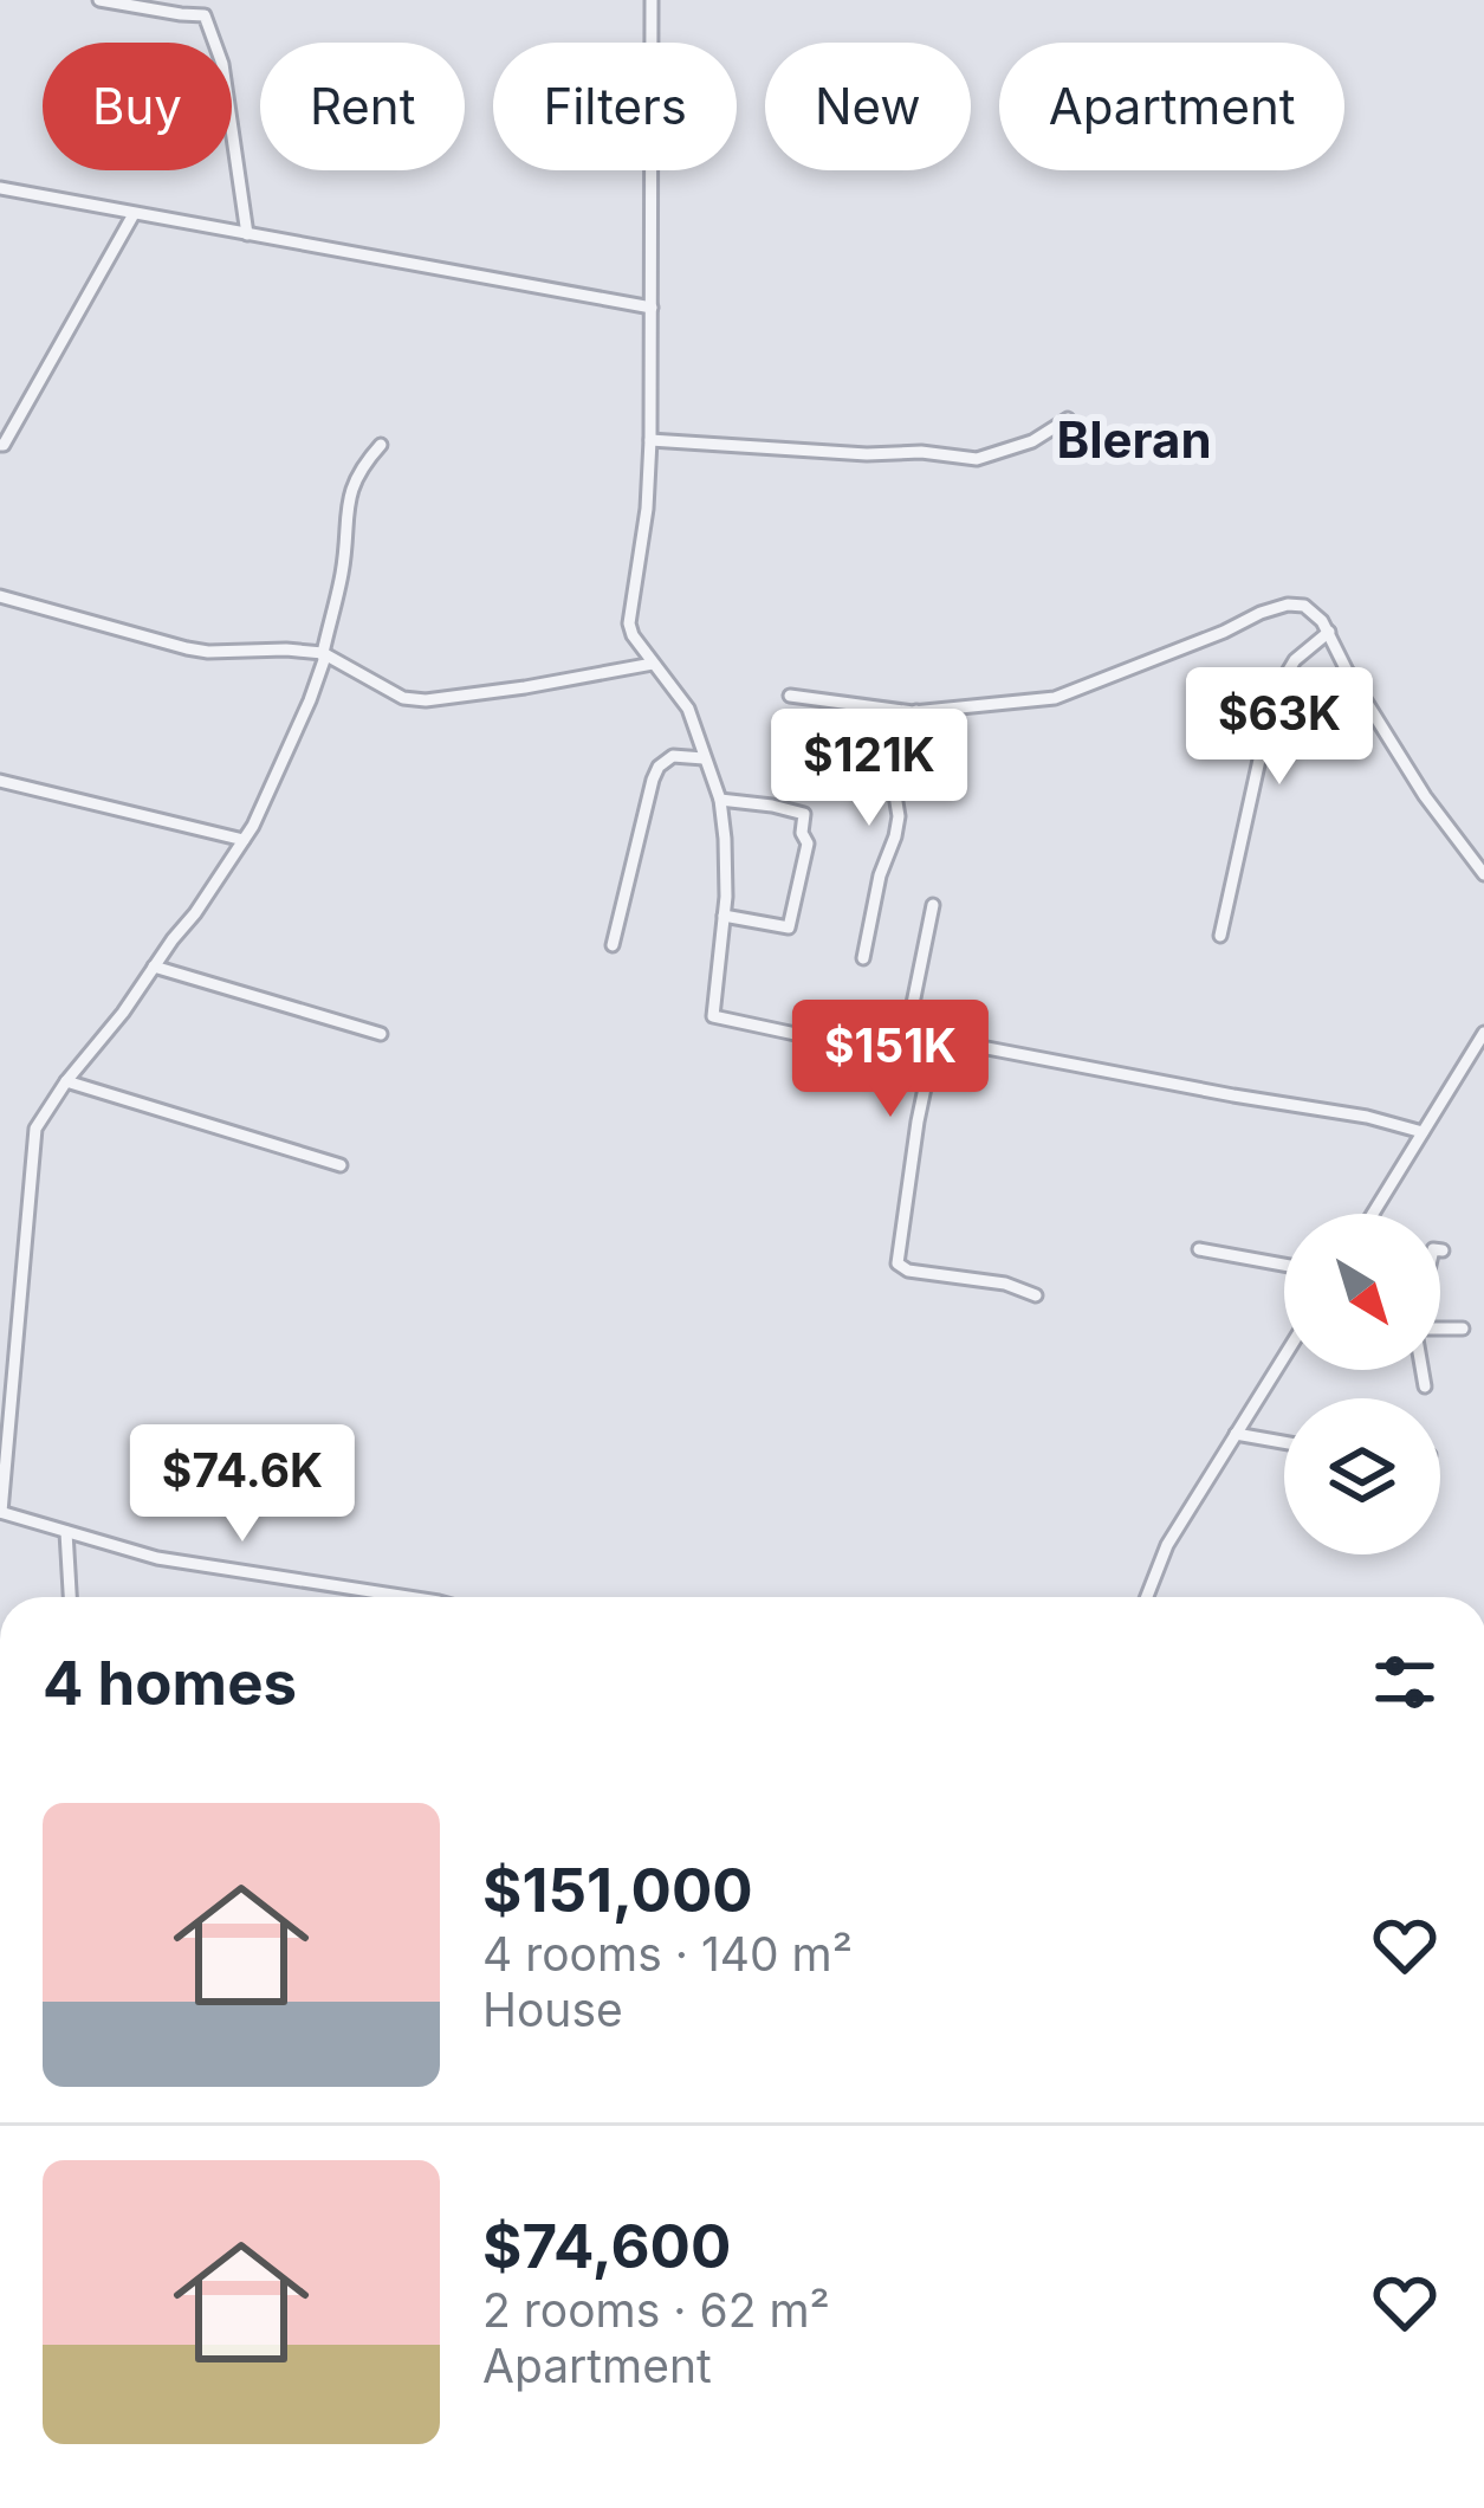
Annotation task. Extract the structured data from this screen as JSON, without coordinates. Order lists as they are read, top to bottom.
{
  "districts": ["Bleran"],
  "north": "bottom right",
  "page": {
    "chip": [
      "Buy",
      "Rent",
      "Filters",
      "New",
      "Apartment"
    ],
    "price": [
      "$63K",
      "$121K",
      "$151K",
      "$74.6K"
    ],
    "heading": "4 homes",
    "list": [
      {
        "name": "$151,000",
        "note": "4 rooms · 140 m² · House"
      },
      {
        "name": "$74,600",
        "note": "2 rooms · 62 m² · Apartment"
      }
    ]
  }
}
